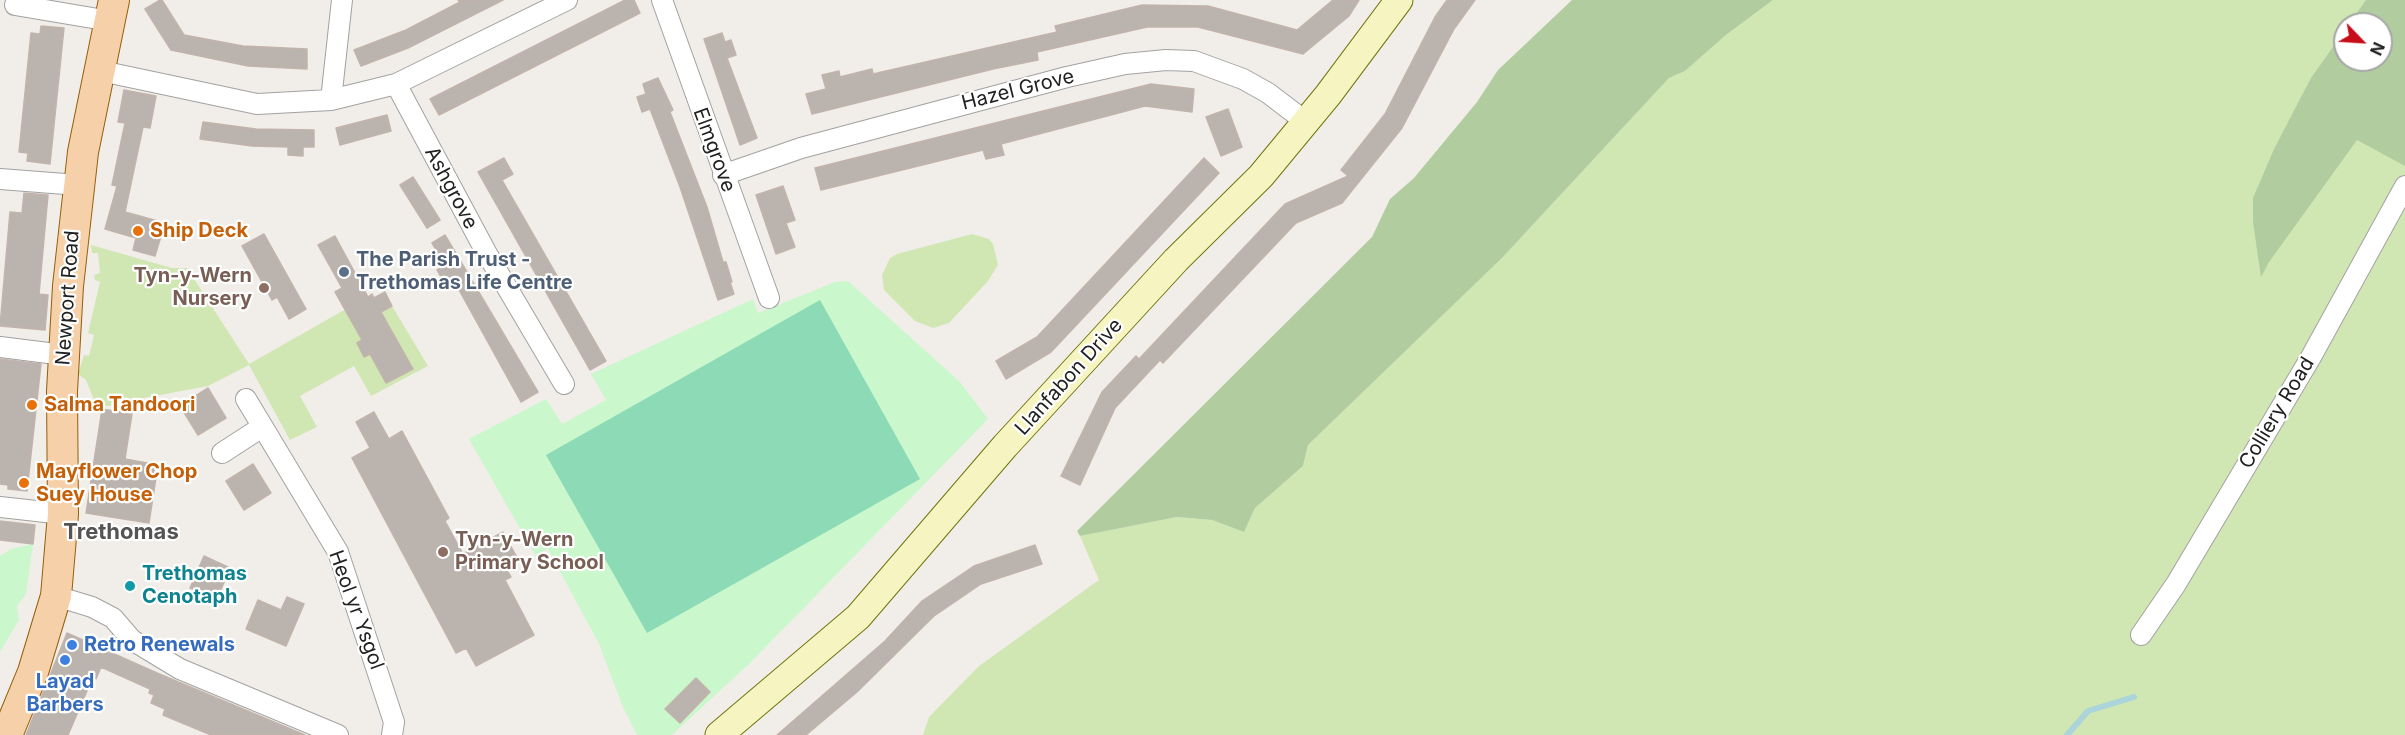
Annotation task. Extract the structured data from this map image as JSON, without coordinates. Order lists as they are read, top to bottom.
{
  "streets": {
    "main road": ["Newport Road"],
    "street": [
      "Hazel Grove",
      "Elmgrove",
      "Ashgrove",
      "Llanfabon Drive",
      "Colliery Road",
      "Heol yr Ysgol"
    ]
  },
  "crossings": [
    ["Hazel Grove", "Elmgrove"],
    ["Hazel Grove", "Llanfabon Drive"]
  ],
  "districts": ["Trethomas"],
  "places": [
    "Ship Deck",
    "The Parish Trust - Trethomas Life Centre",
    "Tyn-y-Wern Nursery",
    "Salma Tandoori",
    "Mayflower Chop Suey House",
    "Tyn-y-Wern Primary School",
    "Trethomas Cenotaph",
    "Retro Renewals",
    "Layad Barbers"
  ],
  "north": "bottom right"
}
